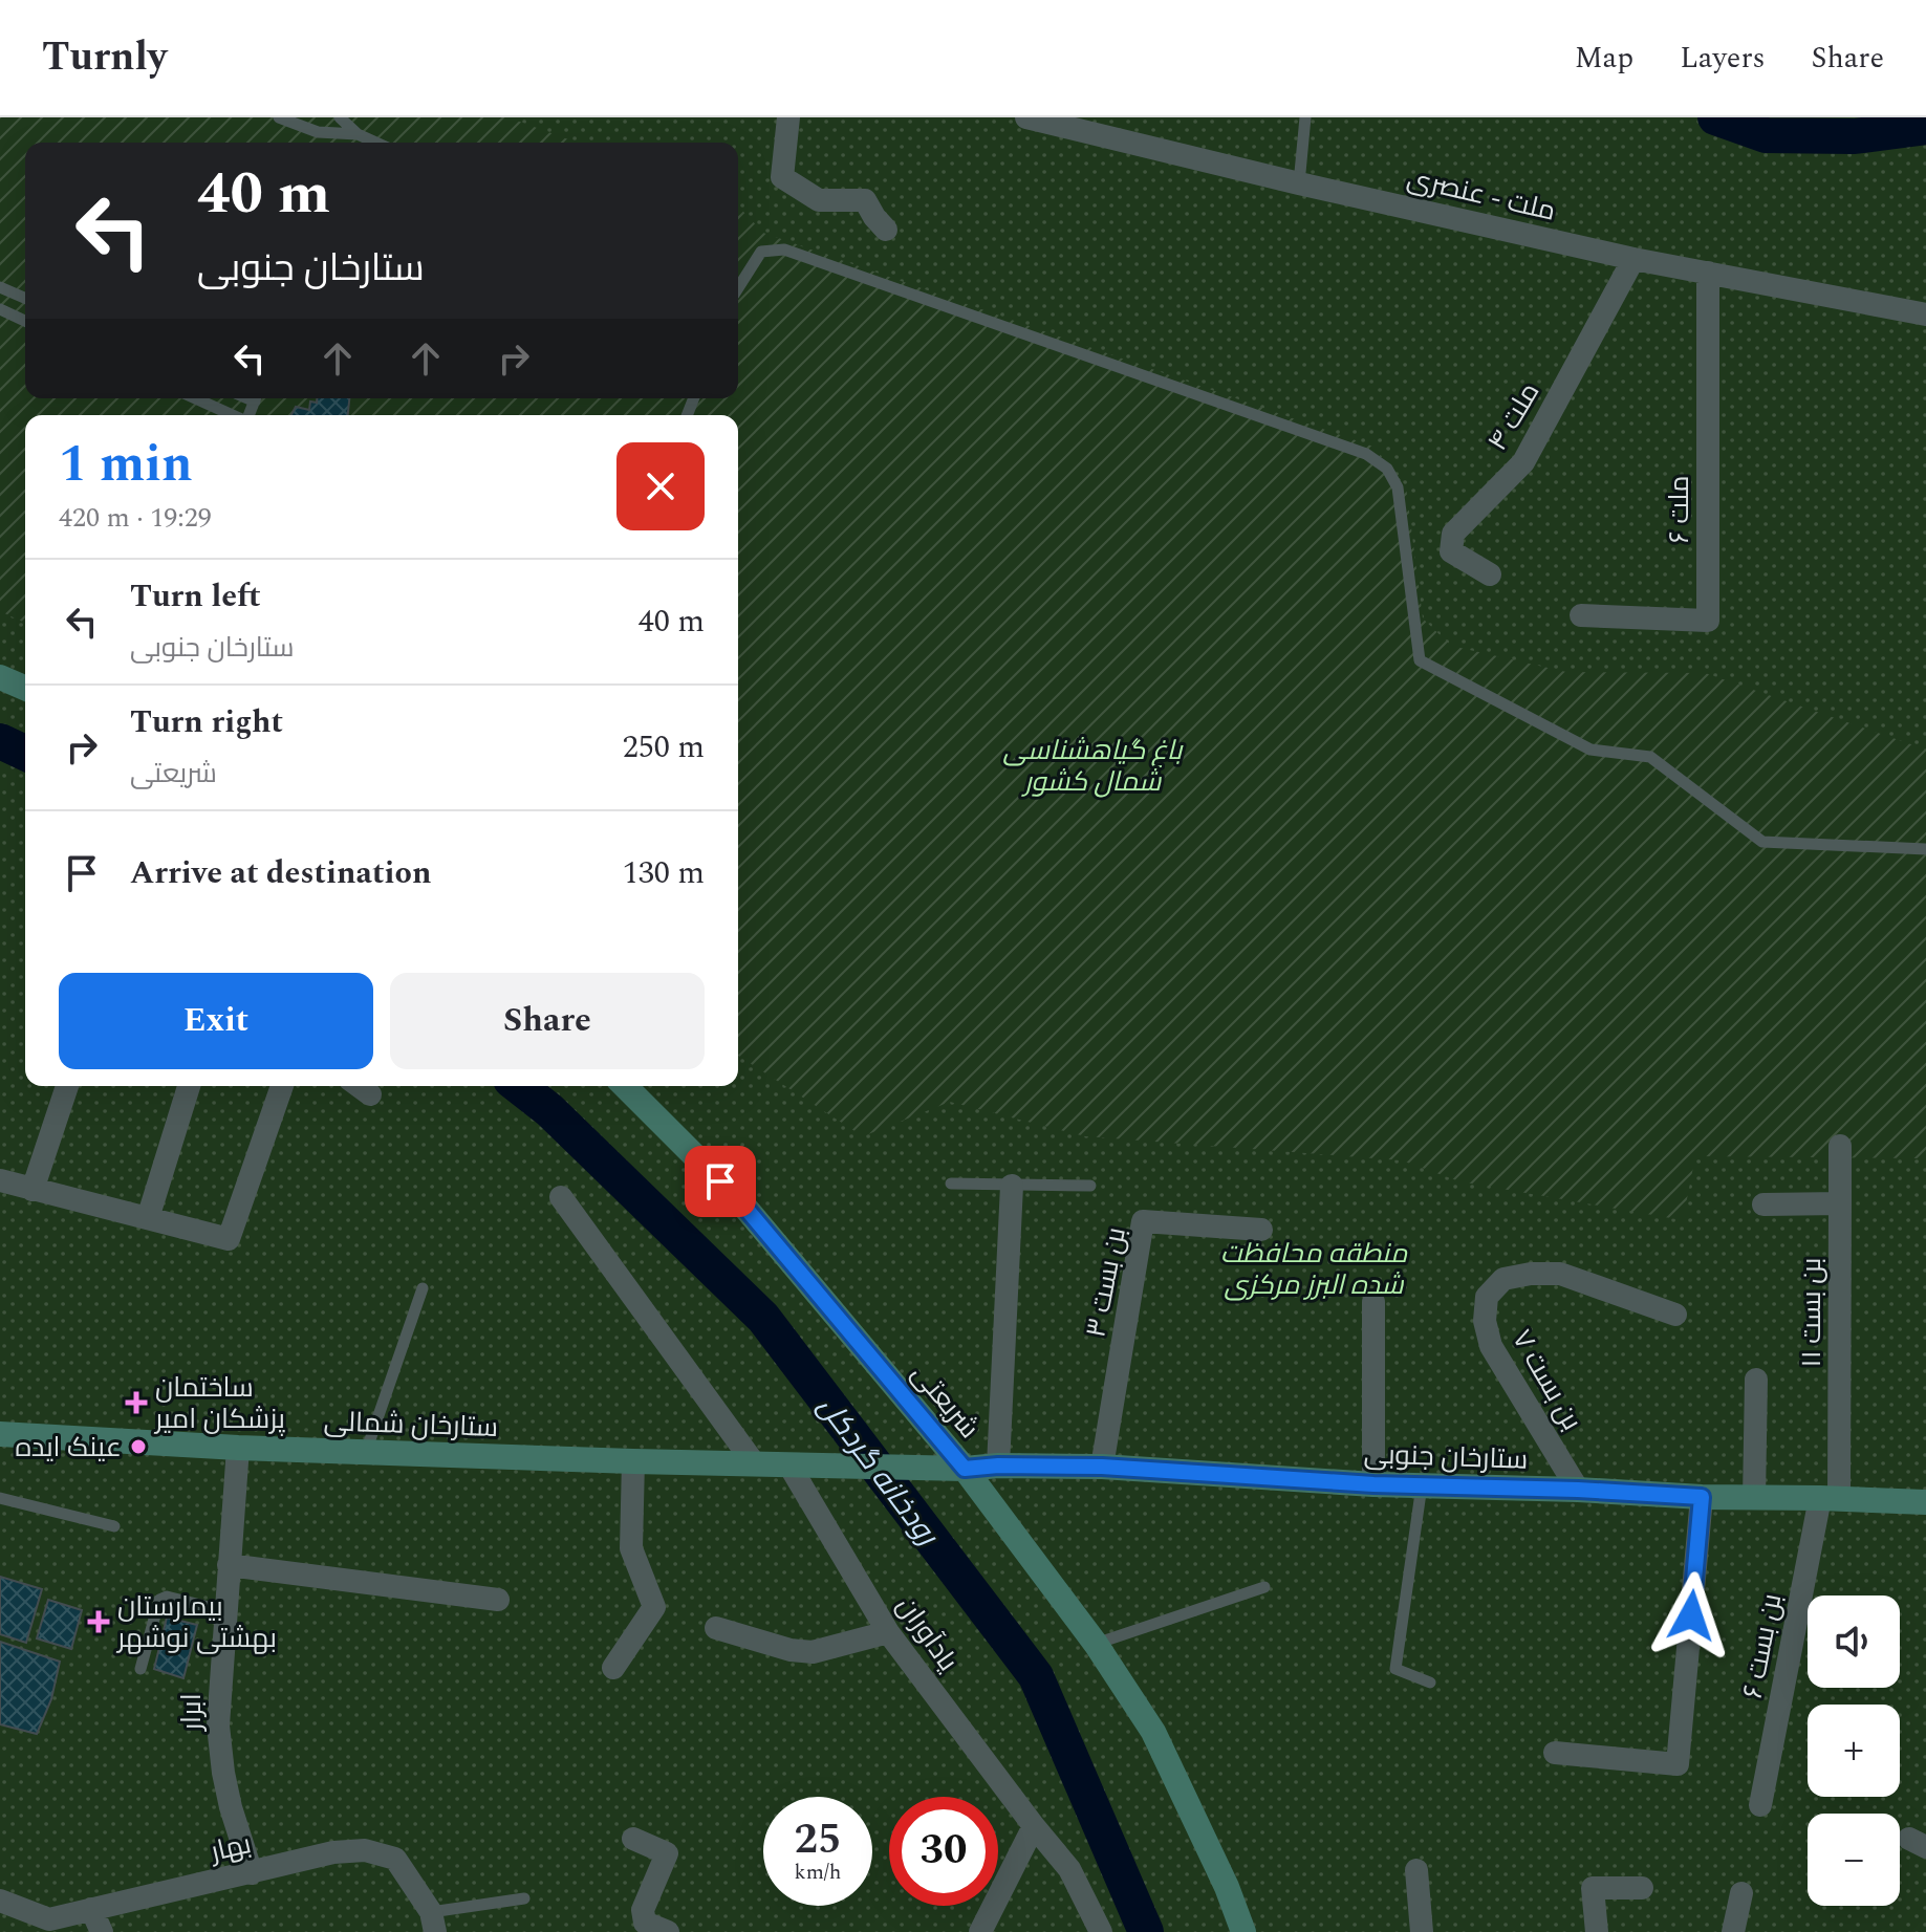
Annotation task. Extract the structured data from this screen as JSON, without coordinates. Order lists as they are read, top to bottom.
{
  "streets": {
    "main road": ["شریعتی", "ستارخان شمالی", "ستارخان جنوبی"],
    "street": [
      "ملت - عنصری",
      "ملت ۴",
      "ملت ۶",
      "بن بست ۳",
      "بن بست ۱۱",
      "بن بست ۷",
      "یادآوران",
      "بن بست ۶",
      "ابرار",
      "بهار"
    ]
  },
  "crossings": [
    ["ملت - عنصری", "ملت ۴"],
    ["ملت - عنصری", "ملت ۶"],
    ["بن بست ۳", "ستارخان جنوبی"],
    ["بن بست ۱۱", "ستارخان جنوبی"],
    ["بن بست ۱۱", "بن بست ۶"],
    ["بن بست ۷", "ستارخان جنوبی"],
    ["شریعتی", "ستارخان جنوبی"],
    ["ستارخان شمالی", "ستارخان جنوبی"],
    ["ستارخان شمالی", "یادآوران"],
    ["ستارخان شمالی", "ابرار"],
    ["ستارخان جنوبی", "بن بست ۶"],
    ["ابرار", "بهار"]
  ],
  "water": ["رودخانه گردکل"],
  "parks": ["باغ گیاهشناسی شمال کشور", "منطقه محافظت شده البرز مرکزی"],
  "places": {
    "health": ["ساختمان پزشکان امیر", "بیمارستان بهشتی نوشهر"],
    "other": ["عینک ایده"]
  },
  "page": {
    "header": "Turnly",
    "nav": ["Map", "Layers", "Share"],
    "turn": ["40 m", "ستارخان جنوبی"],
    "heading": ["1 min", "420 m · 19:29"],
    "list": [
      {
        "name": "Turn left",
        "note": "ستارخان جنوبی",
        "value": "40 m"
      },
      {
        "name": "Turn right",
        "note": "شریعتی",
        "value": "250 m"
      },
      {
        "name": "Arrive at destination",
        "value": "130 m"
      }
    ],
    "buttons": ["Exit", "Share"],
    "map_buttons": ["+", "−"],
    "speed": "25 km/h",
    "limit": "30"
  }
}
